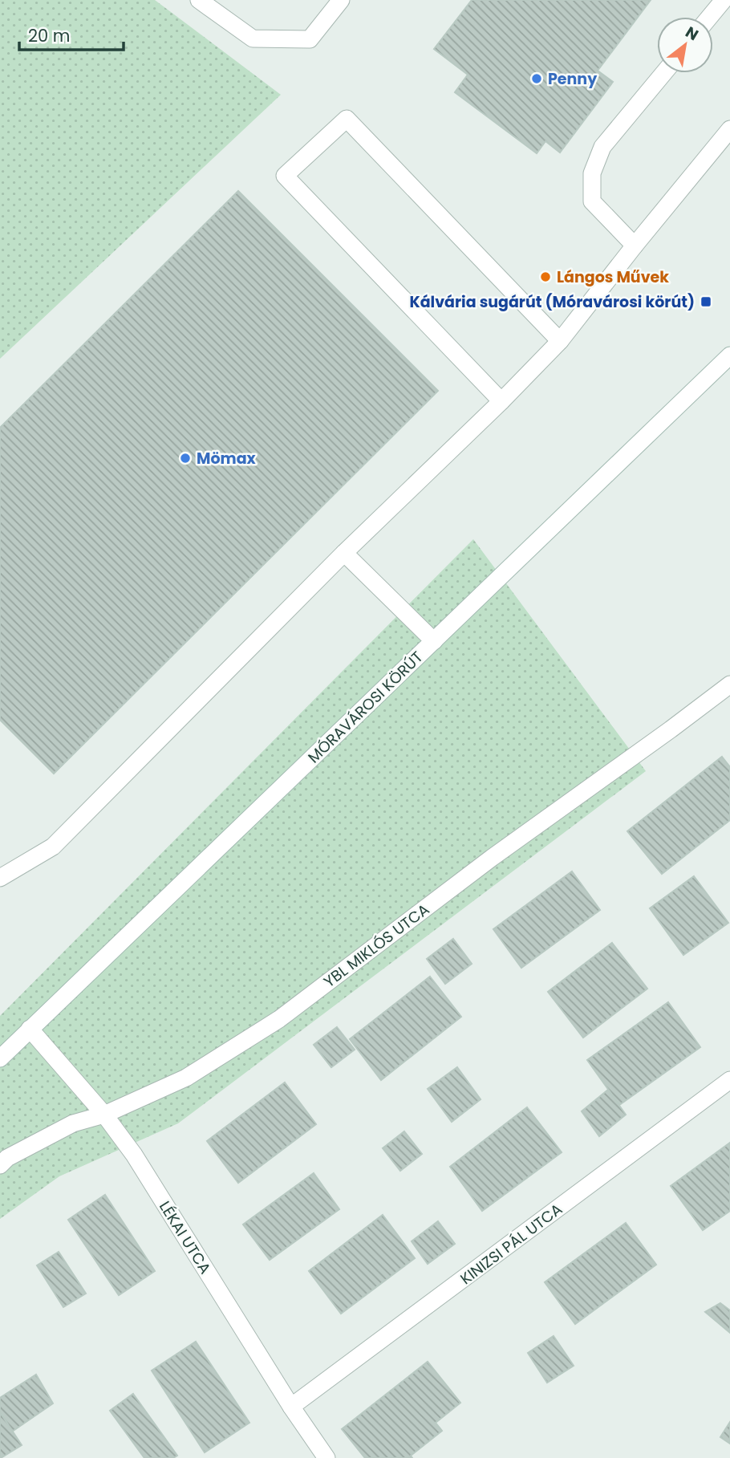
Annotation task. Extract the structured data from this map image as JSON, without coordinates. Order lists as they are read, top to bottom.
{
  "streets": {
    "street": [
      "MÓRAVÁROSI KÖRÚT",
      "YBL MIKLÓS UTCA",
      "LÉKAI UTCA",
      "KINIZSI PÁL UTCA"
    ]
  },
  "crossings": [
    ["MÓRAVÁROSI KÖRÚT", "LÉKAI UTCA"],
    ["YBL MIKLÓS UTCA", "LÉKAI UTCA"],
    ["LÉKAI UTCA", "KINIZSI PÁL UTCA"]
  ],
  "places": {
    "other": ["Penny", "Lángos Művek", "Mömax"],
    "transit": ["Kálvária sugárút (Móravárosi körút)"]
  },
  "scale_bar": "20 m",
  "north": "top right"
}
